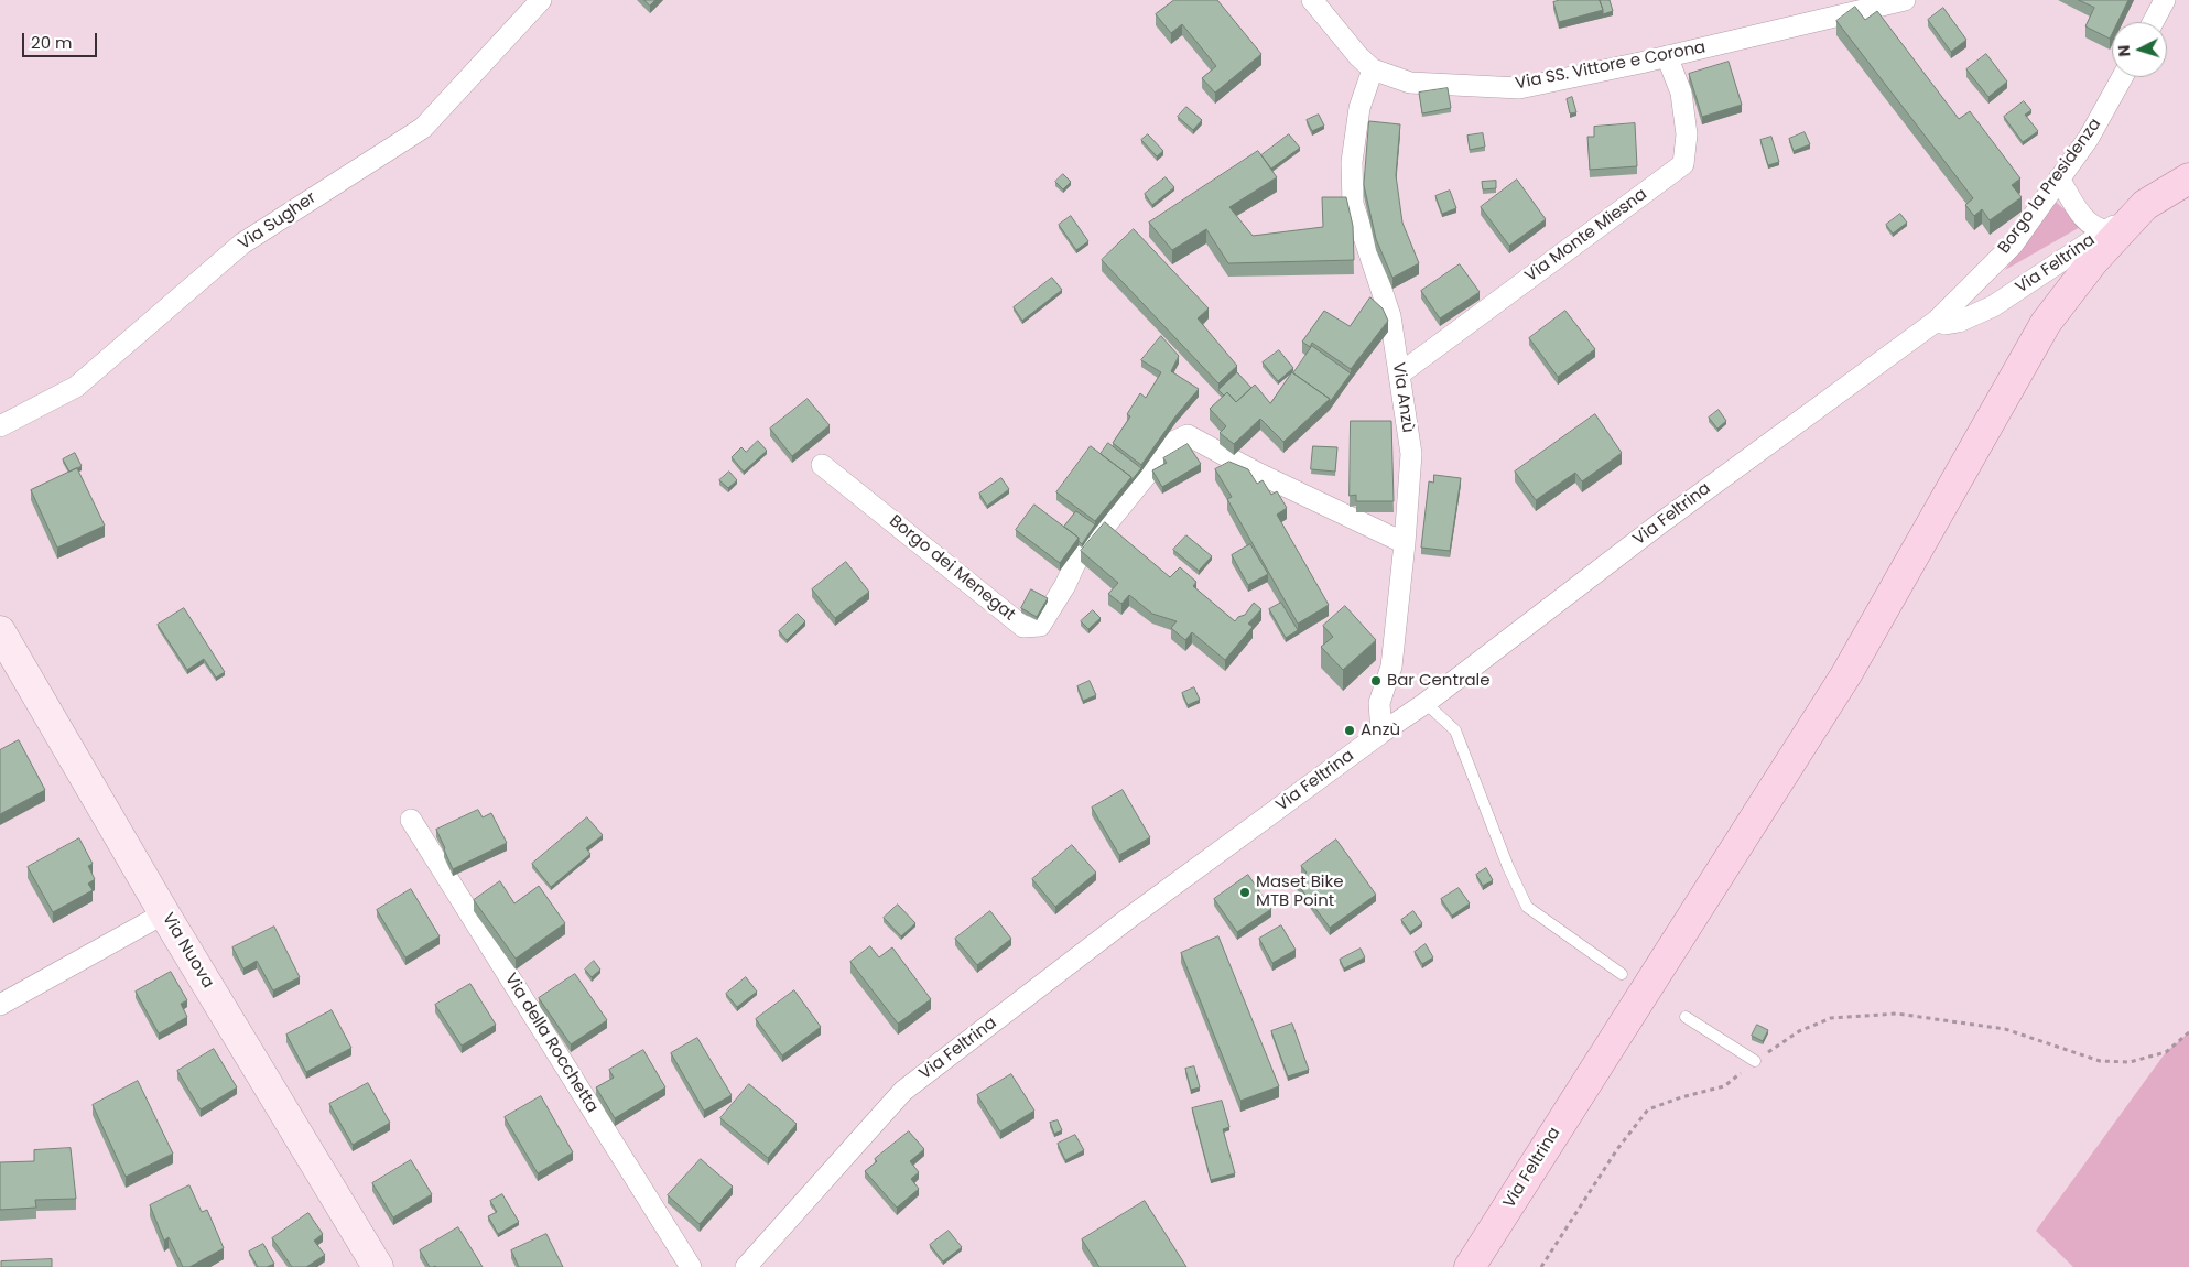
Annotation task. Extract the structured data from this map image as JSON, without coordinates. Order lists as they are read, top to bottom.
{
  "streets": {
    "main road": ["Via Feltrina"],
    "street": [
      "Via SS. Vittore e Corona",
      "Borgo la Presidenza",
      "Via Sugher",
      "Via Monte Miesna",
      "Via Anzù",
      "Borgo dei Menegat",
      "Via Nuova",
      "Via della Rocchetta"
    ]
  },
  "crossings": [
    ["Via SS. Vittore e Corona", "Via Monte Miesna"],
    ["Via SS. Vittore e Corona", "Via Anzù"],
    ["Borgo la Presidenza", "Via Feltrina"],
    ["Via Monte Miesna", "Via Anzù"],
    ["Via Feltrina", "Via Anzù"],
    ["Via Anzù", "Borgo dei Menegat"]
  ],
  "places": ["Bar Centrale", "Anzù", "Maset Bike MTB Point"],
  "scale_bar": "20 m",
  "north": "left"
}
